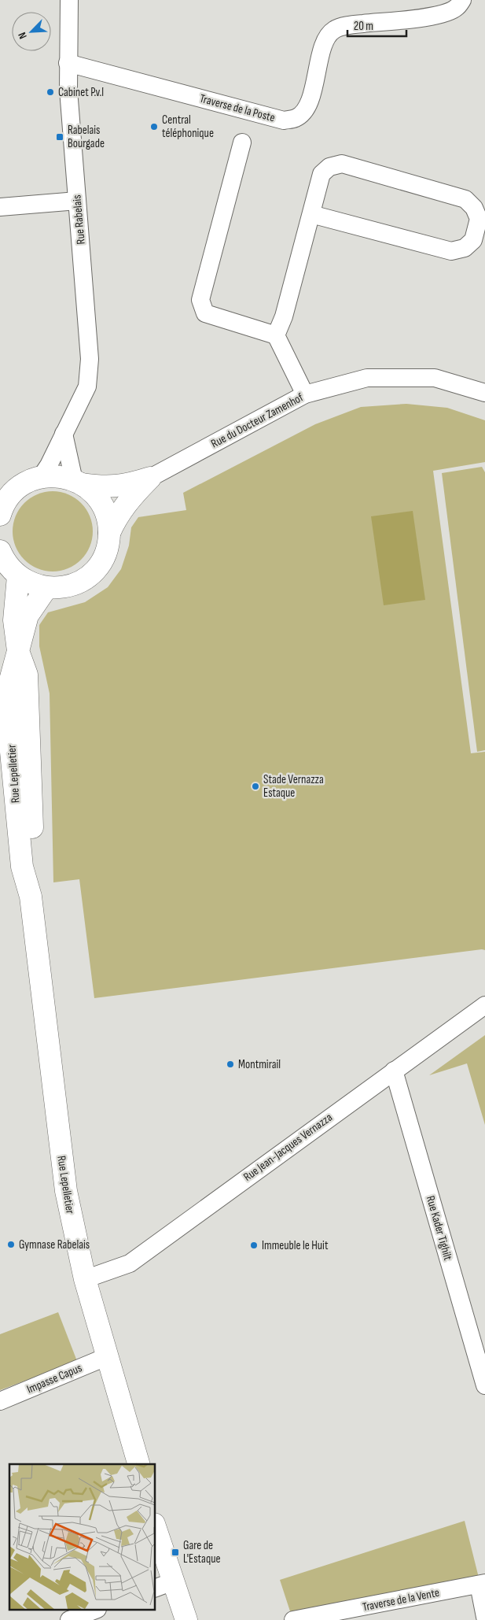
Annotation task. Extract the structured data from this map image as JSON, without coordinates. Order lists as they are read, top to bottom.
{
  "streets": {
    "street": [
      "Traverse de la Poste",
      "Rue Rabelais",
      "Rue du Docteur Zamenhof",
      "Rue Lepelletier",
      "Rue Jean-Jacques Vernazza",
      "Rue Kader Tighilt",
      "Impasse Capus",
      "Traverse de la Vente"
    ]
  },
  "crossings": [
    ["Traverse de la Poste", "Rue Rabelais"],
    ["Rue Rabelais", "Rue du Docteur Zamenhof"],
    ["Rue Lepelletier", "Rue Jean-Jacques Vernazza"],
    ["Rue Lepelletier", "Impasse Capus"],
    ["Rue Jean-Jacques Vernazza", "Rue Kader Tighilt"]
  ],
  "places": {
    "other": [
      "Cabinet P.v.l",
      "Central téléphonique",
      "Stade Vernazza Estaque",
      "Montmirail",
      "Gymnase Rabelais",
      "Immeuble le Huit"
    ],
    "transit": ["Rabelais Bourgade", "Gare de L'Estaque"]
  },
  "scale_bar": "20 m",
  "north": "bottom left"
}
